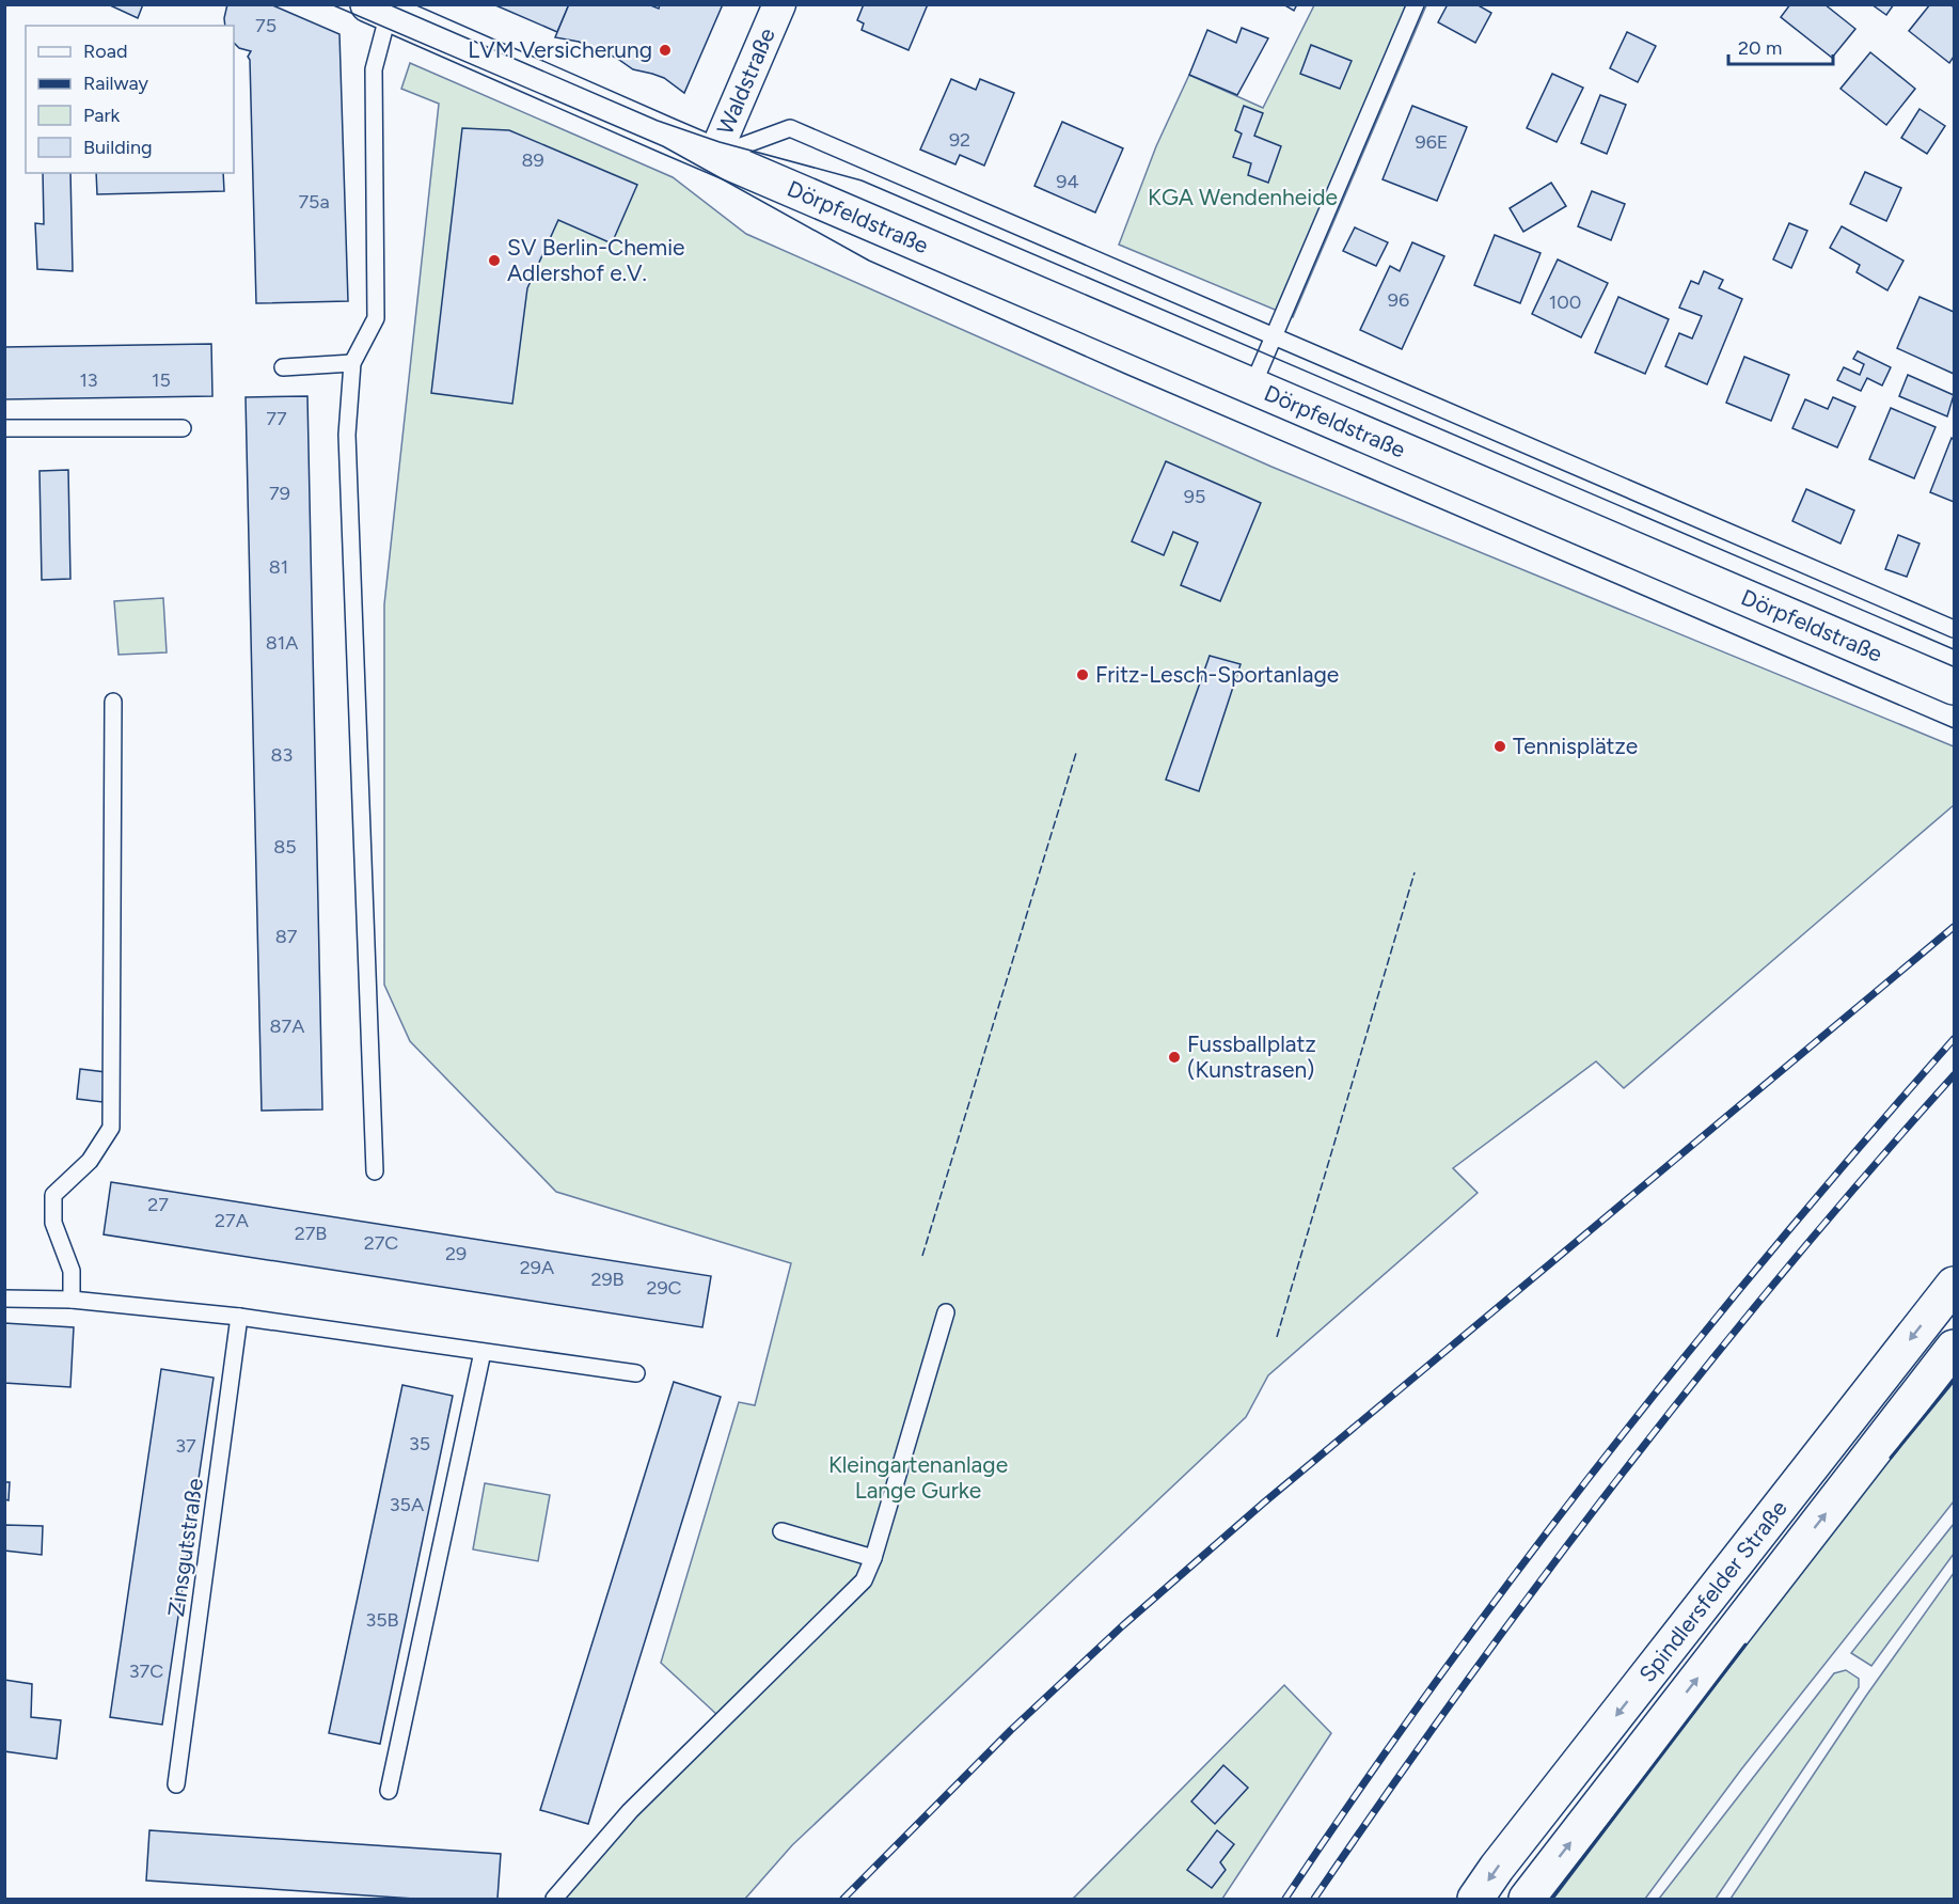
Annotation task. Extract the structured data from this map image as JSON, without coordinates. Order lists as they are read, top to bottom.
{
  "streets": {
    "main road": ["Dörpfeldstraße", "Spindlersfelder Straße"],
    "street": ["Waldstraße"],
    "lane": ["Zinsgutstraße"]
  },
  "crossings": [
    ["Waldstraße", "Dörpfeldstraße"]
  ],
  "parks": ["KGA Wendenheide", "Kleingartenanlage Lange Gurke"],
  "places": [
    "LVM Versicherung",
    "SV Berlin-Chemie Adlershof e.V.",
    "Fritz-Lesch-Sportanlage",
    "Tennisplätze",
    "Fussballplatz (Kunstrasen)"
  ],
  "house_numbers": [
    "75",
    "92",
    "96E",
    "89",
    "94",
    "75a",
    "96",
    "100",
    "13",
    "15",
    "77",
    "79",
    "95",
    "81",
    "81A",
    "83",
    "85",
    "87",
    "87A",
    "27",
    "27A",
    "27B",
    "27C",
    "29",
    "29A",
    "29B",
    "29C",
    "35",
    "37",
    "35A",
    "35B",
    "37C"
  ],
  "legend": [
    "Road",
    "Railway",
    "Park",
    "Building"
  ],
  "scale_bar": "20 m"
}
